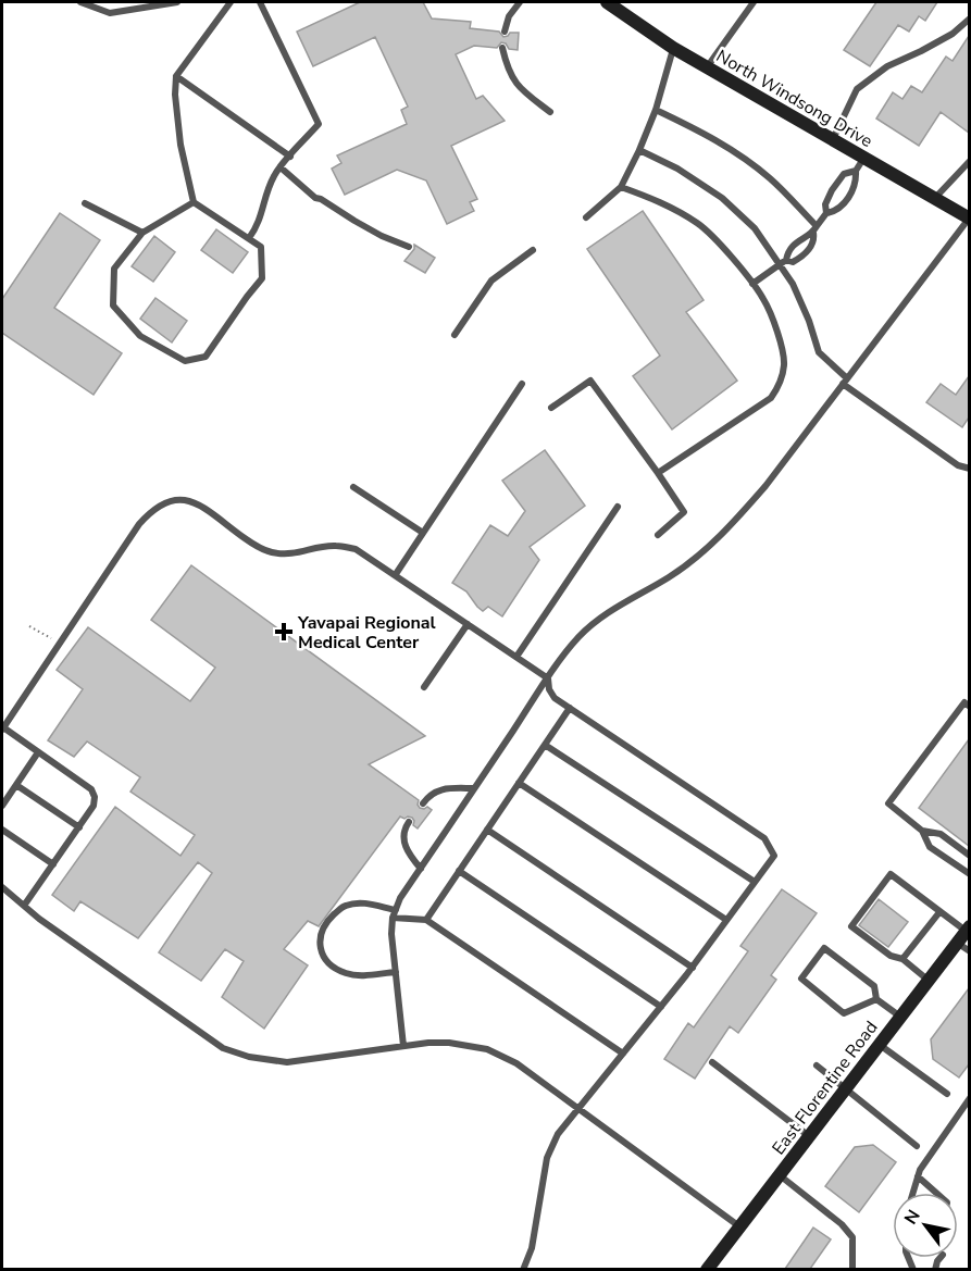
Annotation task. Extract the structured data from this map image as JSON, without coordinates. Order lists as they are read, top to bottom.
{
  "streets": {
    "street": ["North Windsong Drive", "East Florentine Road"]
  },
  "places": {
    "health": ["Yavapai Regional Medical Center"]
  },
  "north": "top left"
}
